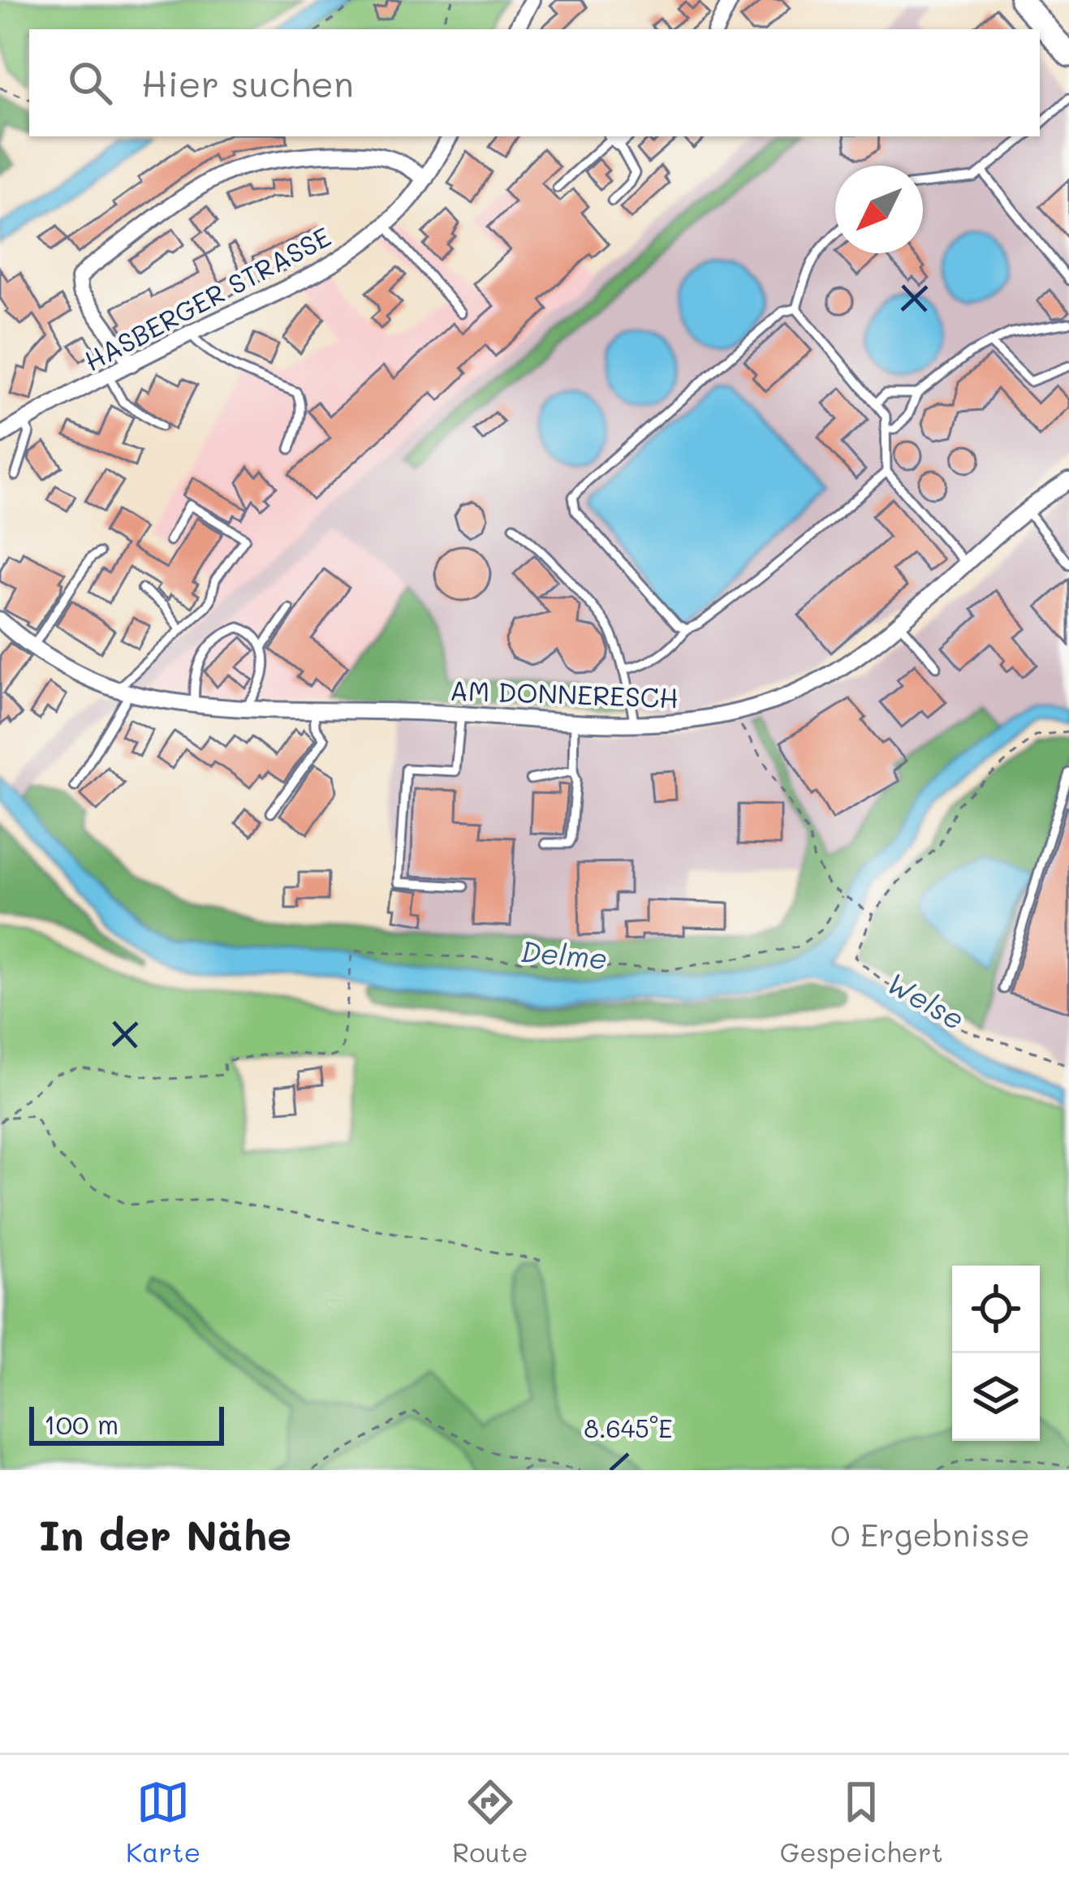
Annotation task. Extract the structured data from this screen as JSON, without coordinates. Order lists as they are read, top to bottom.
{
  "streets": {
    "street": ["HASBERGER STRASSE", "AM DONNERESCH"]
  },
  "water": ["Delme", "Welse"],
  "scale_bar": "100 m",
  "north": "bottom left",
  "page": {
    "search": "Hier suchen",
    "scale": "100 m",
    "heading": ["In der Nähe", "0 Ergebnisse"],
    "nav": ["Karte", "Route", "Gespeichert"]
  },
  "coordinates": ["8.645°E"]
}
